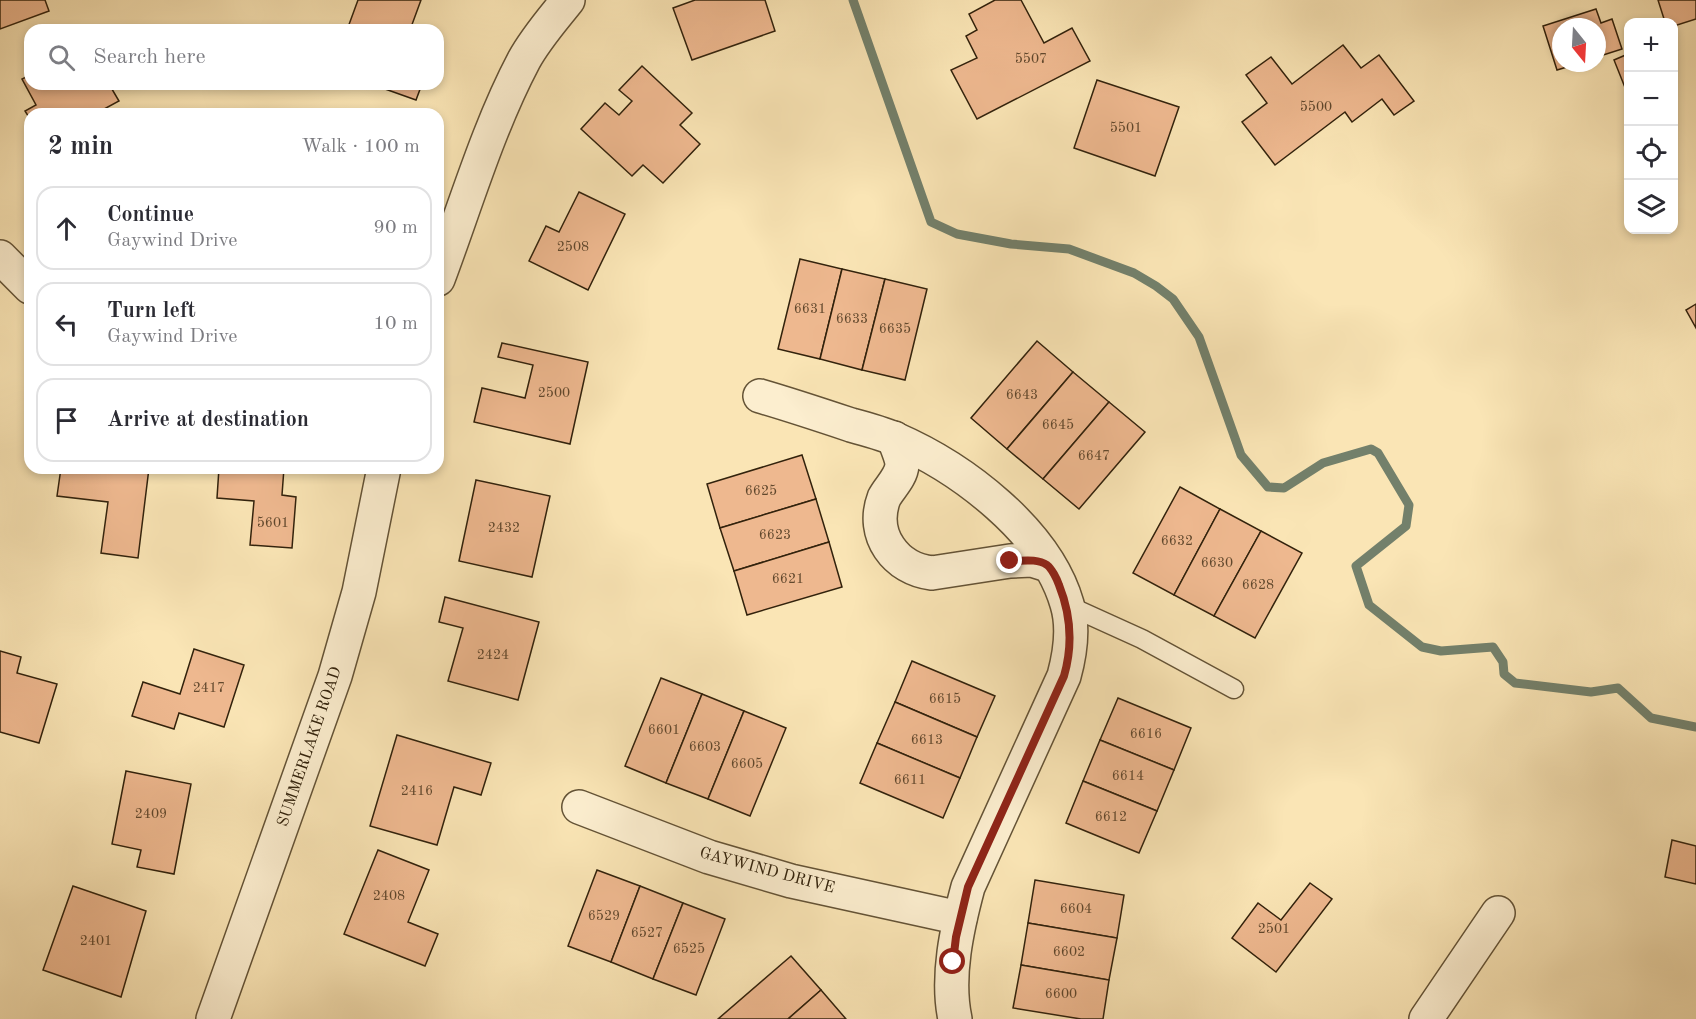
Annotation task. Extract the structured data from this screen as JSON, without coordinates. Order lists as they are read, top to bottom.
{
  "streets": {
    "street": ["SUMMERLAKE ROAD", "GAYWIND DRIVE"]
  },
  "house_numbers": [
    "5507",
    "5500",
    "5501",
    "2508",
    "6631",
    "6633",
    "6635",
    "2500",
    "6643",
    "6645",
    "6647",
    "6625",
    "5601",
    "2432",
    "6623",
    "6632",
    "6630",
    "6621",
    "6628",
    "2424",
    "2417",
    "6615",
    "6601",
    "6616",
    "6613",
    "6603",
    "6605",
    "6614",
    "6611",
    "2416",
    "2409",
    "6612",
    "2408",
    "6604",
    "6529",
    "2501",
    "6527",
    "2401",
    "6525",
    "6602",
    "6600"
  ],
  "north": "bottom",
  "page": {
    "map_buttons": ["+", "−"],
    "search": "Search here",
    "heading": ["2 min", "Walk · 100 m"],
    "list": [
      ["Continue", "Gaywind Drive", "90 m"],
      ["Turn left", "Gaywind Drive", "10 m"],
      "Arrive at destination"
    ]
  }
}
